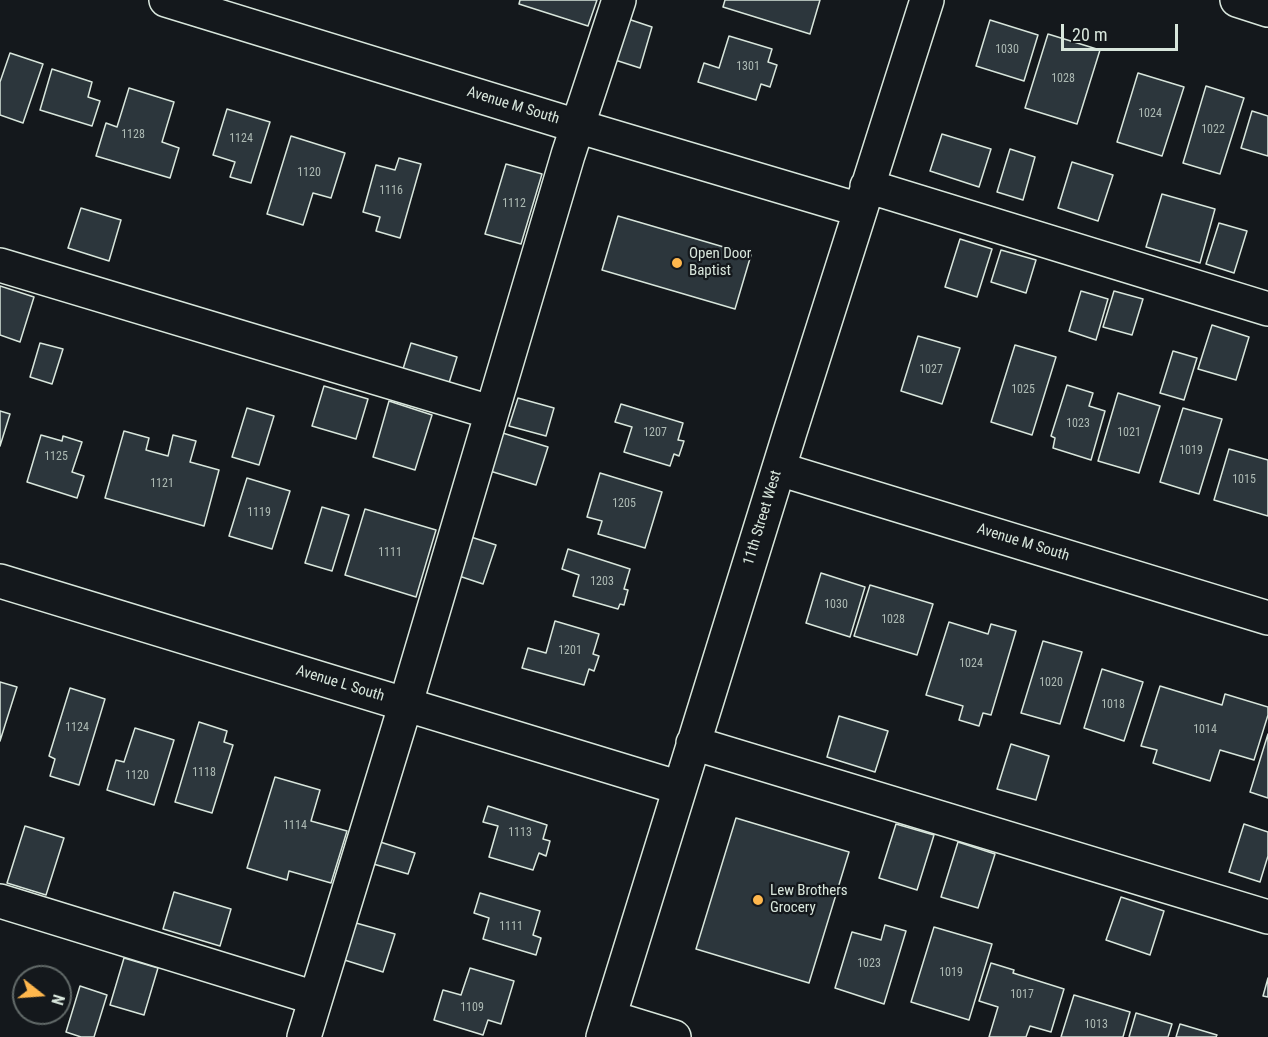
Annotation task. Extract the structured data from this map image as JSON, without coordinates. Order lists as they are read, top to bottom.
{
  "streets": {
    "street": ["Avenue M South", "11th Street West", "Avenue L South"]
  },
  "crossings": [
    ["Avenue M South", "11th Street West"],
    ["11th Street West", "Avenue L South"]
  ],
  "places": ["Open Door Baptist", "Lew Brothers Grocery"],
  "house_numbers": [
    "1030",
    "1301",
    "1028",
    "1024",
    "1022",
    "1128",
    "1124",
    "1120",
    "1116",
    "1112",
    "1027",
    "1025",
    "1023",
    "1207",
    "1021",
    "1019",
    "1125",
    "1015",
    "1121",
    "1205",
    "1119",
    "1111",
    "1203",
    "1030",
    "1028",
    "1201",
    "1024",
    "1020",
    "1018",
    "1124",
    "1014",
    "1118",
    "1120",
    "1114",
    "1113",
    "1111",
    "1023",
    "1019",
    "1017",
    "1109",
    "1013"
  ],
  "scale_bar": "20 m",
  "north": "right"
}
